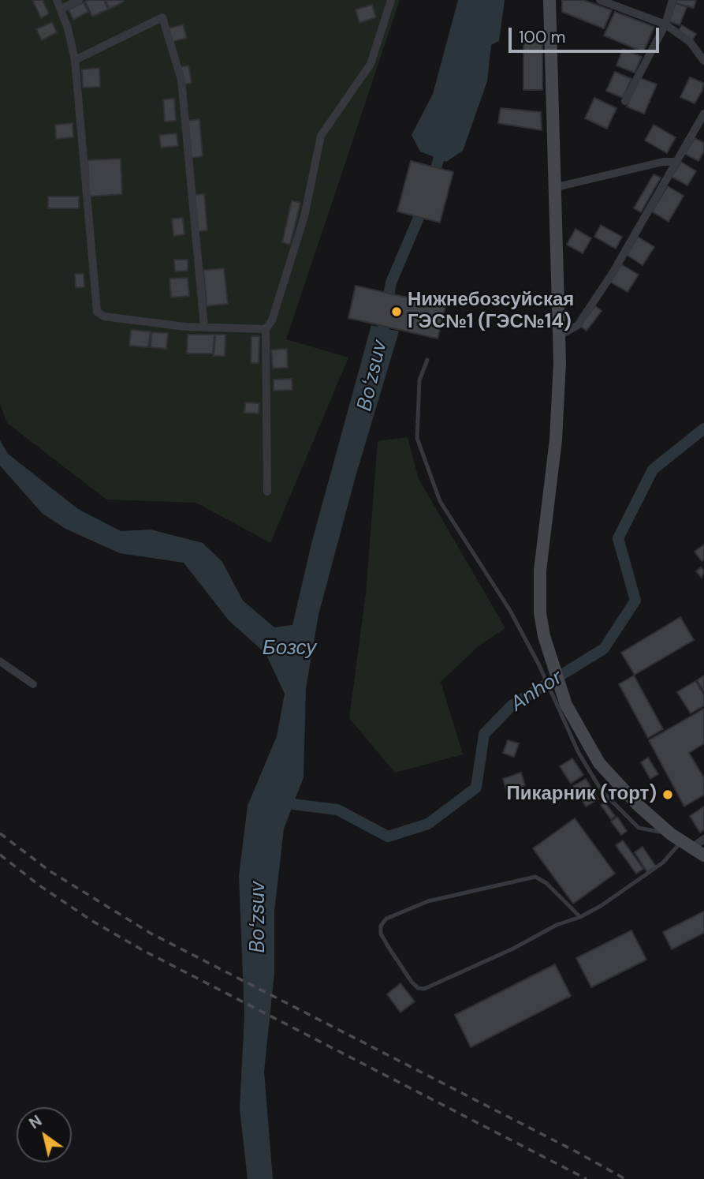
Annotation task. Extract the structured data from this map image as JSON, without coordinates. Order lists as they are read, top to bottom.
{
  "water": ["Boʻzsuv", "Бозсу", "Anhor"],
  "places": ["Нижнебозсуйская ГЭС№1 (ГЭС№14)", "Пикарник (торт)"],
  "scale_bar": "100 m",
  "north": "top left"
}
